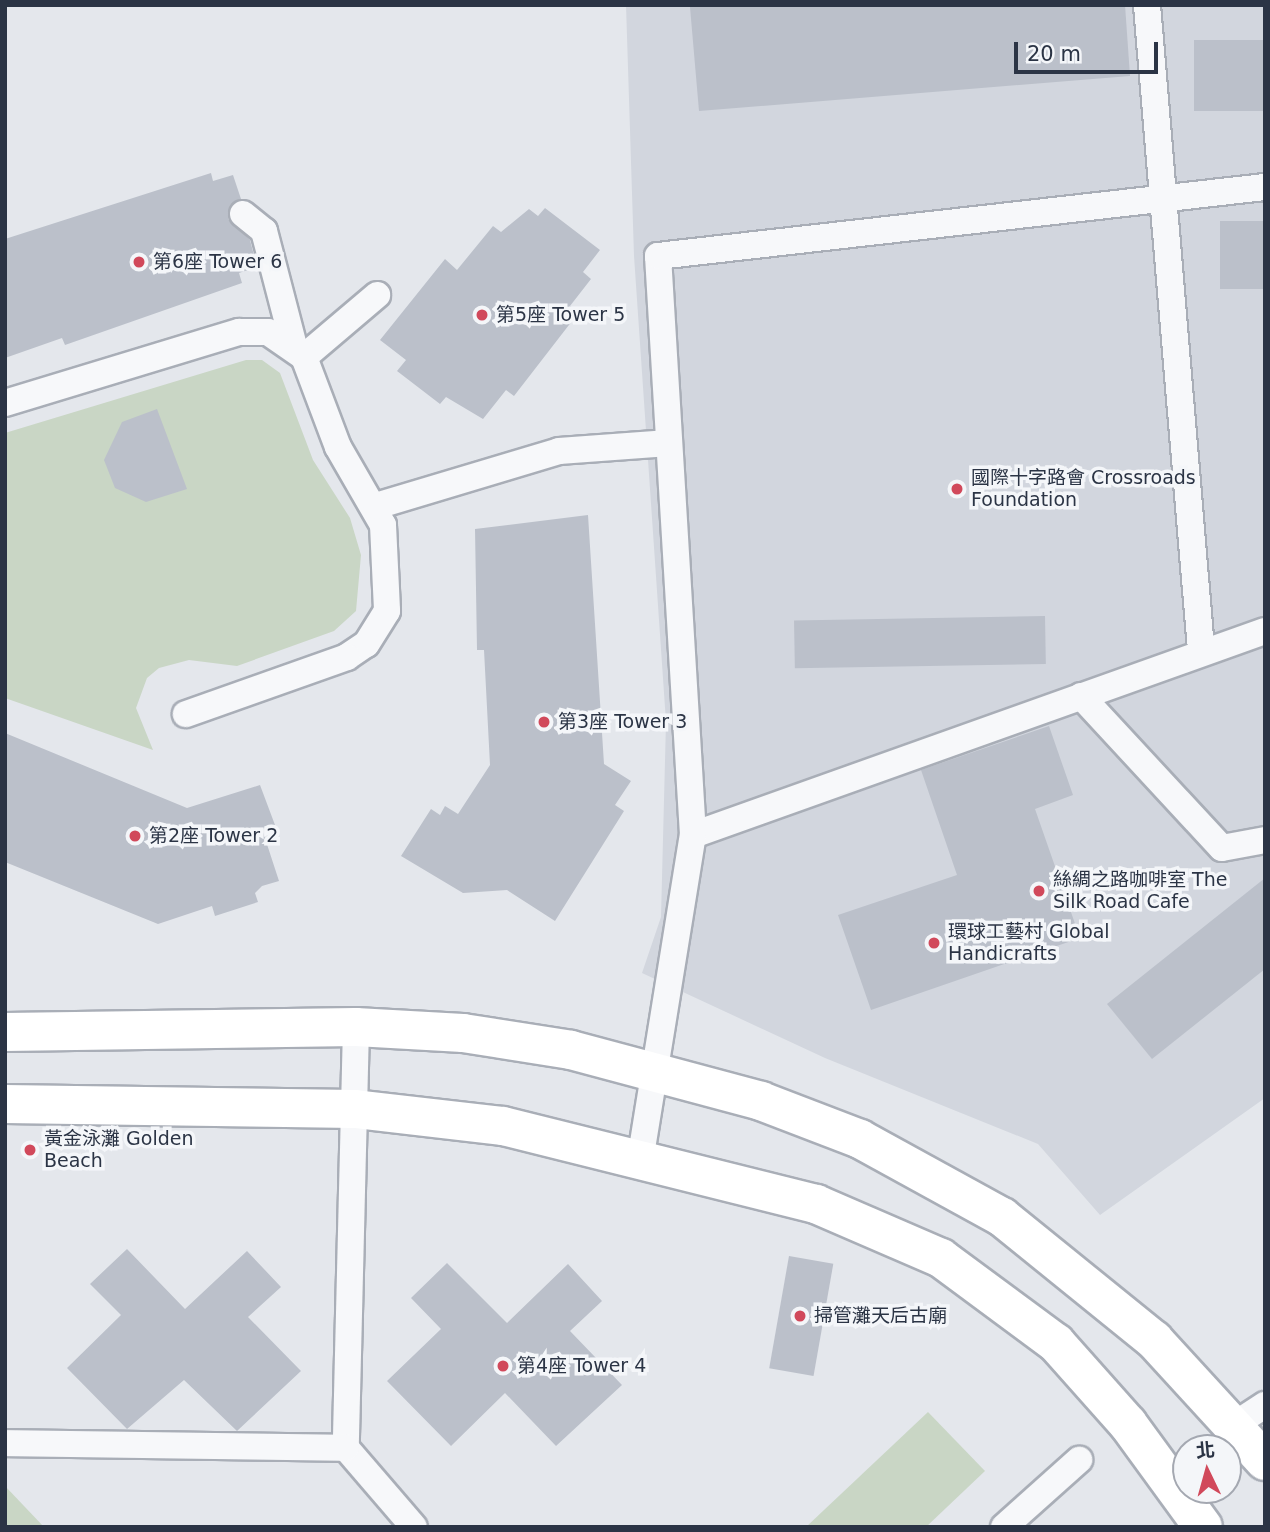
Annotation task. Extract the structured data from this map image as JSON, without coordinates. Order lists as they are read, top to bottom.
{
  "places": [
    "第6座 Tower 6",
    "第5座 Tower 5",
    "國際十字路會 Crossroads Foundation",
    "第3座 Tower 3",
    "第2座 Tower 2",
    "絲綢之路咖啡室 The Silk Road Cafe",
    "環球工藝村 Global Handicrafts",
    "黃金泳灘 Golden Beach",
    "掃管灘天后古廟",
    "第4座 Tower 4"
  ],
  "scale_bar": "20 m",
  "north": "top"
}
